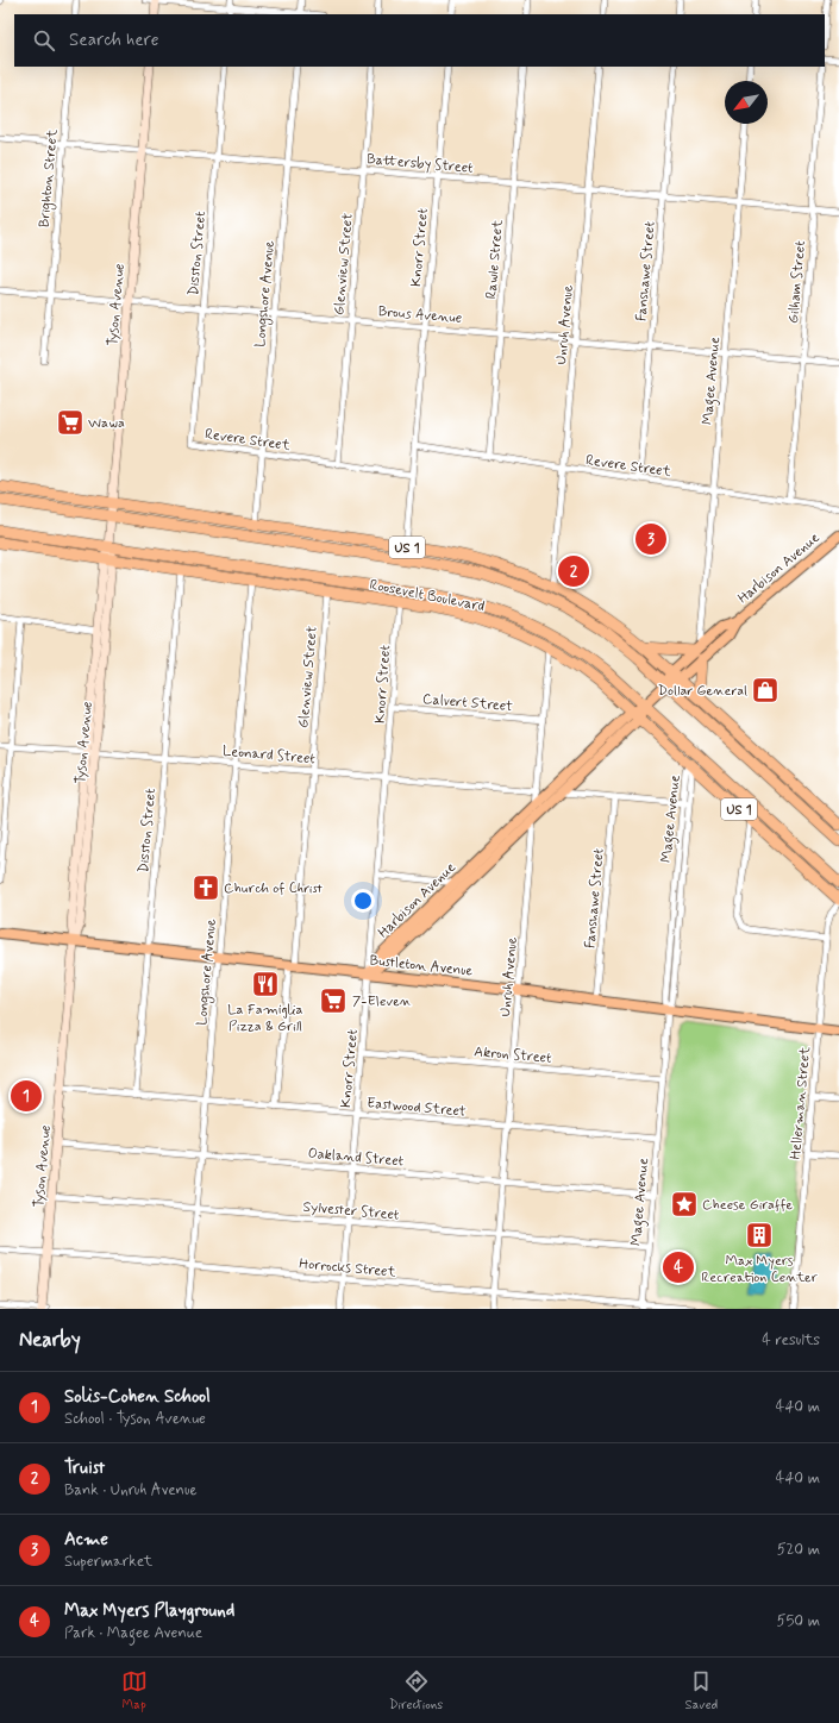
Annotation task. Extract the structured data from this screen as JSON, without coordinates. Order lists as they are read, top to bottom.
{
  "streets": {
    "highway": ["US 1", "Roosevelt Boulevard"],
    "main road": ["Harbison Avenue", "Bustleton Avenue"],
    "street": [
      "Battersby Street",
      "Brighton Street",
      "Knorr Street",
      "Disston Street",
      "Rawle Street",
      "Glenview Street",
      "Fanshawe Street",
      "Gilham Street",
      "Longshore Avenue",
      "Tyson Avenue",
      "Brous Avenue",
      "Unruh Avenue",
      "Magee Avenue",
      "Revere Street",
      "Calvert Street",
      "Leonard Street",
      "Akron Street",
      "Hellerman Street",
      "Eastwood Street",
      "Oakland Street",
      "Sylvester Street",
      "Horrocks Street"
    ]
  },
  "crossings": [
    ["Battersby Street", "Brighton Street"],
    ["Battersby Street", "Knorr Street"],
    ["Battersby Street", "Disston Street"],
    ["Battersby Street", "Rawle Street"],
    ["Battersby Street", "Glenview Street"],
    ["Battersby Street", "Fanshawe Street"],
    ["Battersby Street", "Gilham Street"],
    ["Battersby Street", "Longshore Avenue"],
    ["Battersby Street", "Tyson Avenue"],
    ["Battersby Street", "Unruh Avenue"],
    ["Battersby Street", "Magee Avenue"],
    ["Brighton Street", "Brous Avenue"],
    ["Knorr Street", "Brous Avenue"],
    ["Knorr Street", "Revere Street"],
    ["Knorr Street", "US 1"],
    ["Knorr Street", "Harbison Avenue"],
    ["Knorr Street", "Roosevelt Boulevard"],
    ["Knorr Street", "Calvert Street"],
    ["Knorr Street", "Leonard Street"],
    ["Knorr Street", "Bustleton Avenue"],
    ["Knorr Street", "Akron Street"],
    ["Knorr Street", "Eastwood Street"],
    ["Knorr Street", "Oakland Street"],
    ["Knorr Street", "Sylvester Street"],
    ["Knorr Street", "Horrocks Street"],
    ["Disston Street", "Brous Avenue"],
    ["Disston Street", "Revere Street"],
    ["Disston Street", "Roosevelt Boulevard"],
    ["Disston Street", "Leonard Street"],
    ["Disston Street", "Bustleton Avenue"],
    ["Disston Street", "Eastwood Street"],
    ["Rawle Street", "Brous Avenue"],
    ["Rawle Street", "Revere Street"],
    ["Glenview Street", "Brous Avenue"],
    ["Glenview Street", "Revere Street"],
    ["Glenview Street", "Roosevelt Boulevard"],
    ["Glenview Street", "Leonard Street"],
    ["Glenview Street", "Bustleton Avenue"],
    ["Glenview Street", "Eastwood Street"],
    ["Fanshawe Street", "Brous Avenue"],
    ["Fanshawe Street", "Revere Street"],
    ["Fanshawe Street", "Bustleton Avenue"],
    ["Gilham Street", "Brous Avenue"],
    ["Gilham Street", "Revere Street"],
    ["Longshore Avenue", "Brous Avenue"],
    ["Longshore Avenue", "Revere Street"],
    ["Longshore Avenue", "US 1"],
    ["Longshore Avenue", "Roosevelt Boulevard"],
    ["Longshore Avenue", "Leonard Street"],
    ["Longshore Avenue", "Bustleton Avenue"],
    ["Longshore Avenue", "Eastwood Street"],
    ["Longshore Avenue", "Oakland Street"],
    ["Longshore Avenue", "Sylvester Street"],
    ["Longshore Avenue", "Horrocks Street"],
    ["Tyson Avenue", "Brous Avenue"],
    ["Tyson Avenue", "US 1"],
    ["Tyson Avenue", "Roosevelt Boulevard"],
    ["Tyson Avenue", "Leonard Street"],
    ["Tyson Avenue", "Bustleton Avenue"],
    ["Tyson Avenue", "Eastwood Street"],
    ["Tyson Avenue", "Oakland Street"],
    ["Tyson Avenue", "Sylvester Street"],
    ["Tyson Avenue", "Horrocks Street"],
    ["Brous Avenue", "Unruh Avenue"],
    ["Brous Avenue", "Magee Avenue"],
    ["Unruh Avenue", "Revere Street"],
    ["Unruh Avenue", "US 1"],
    ["Unruh Avenue", "Harbison Avenue"],
    ["Unruh Avenue", "Roosevelt Boulevard"],
    ["Unruh Avenue", "Calvert Street"],
    ["Unruh Avenue", "Leonard Street"],
    ["Unruh Avenue", "Bustleton Avenue"],
    ["Unruh Avenue", "Akron Street"],
    ["Unruh Avenue", "Eastwood Street"],
    ["Unruh Avenue", "Oakland Street"],
    ["Unruh Avenue", "Sylvester Street"],
    ["Unruh Avenue", "Horrocks Street"],
    ["Magee Avenue", "Revere Street"],
    ["Magee Avenue", "Harbison Avenue"],
    ["Magee Avenue", "Roosevelt Boulevard"],
    ["Magee Avenue", "Bustleton Avenue"],
    ["Magee Avenue", "Akron Street"],
    ["Magee Avenue", "Eastwood Street"],
    ["Magee Avenue", "Oakland Street"],
    ["Magee Avenue", "Sylvester Street"],
    ["Magee Avenue", "Horrocks Street"],
    ["US 1", "Harbison Avenue"],
    ["Harbison Avenue", "Roosevelt Boulevard"],
    ["Harbison Avenue", "Bustleton Avenue"],
    ["Bustleton Avenue", "Hellerman Street"]
  ],
  "places": {
    "supermarket": ["Wawa", "7-Eleven"],
    "shop": ["Dollar General"],
    "church": ["Church of Christ"],
    "restaurant": ["La Famiglia Pizza & Grill"],
    "place": ["Cheese Giraffe"],
    "building": ["Max Myers Recreation Center"]
  },
  "north": "bottom left",
  "page": {
    "search": "Search here",
    "pins": [
      "3",
      "2",
      "1",
      "4"
    ],
    "heading": ["Nearby", "4 results"],
    "list": [
      {
        "mark": "1",
        "name": "Solis-Cohen School",
        "note": "School · Tyson Avenue",
        "value": "440 m"
      },
      {
        "mark": "2",
        "name": "Truist",
        "note": "Bank · Unruh Avenue",
        "value": "440 m"
      },
      {
        "mark": "3",
        "name": "Acme",
        "note": "Supermarket",
        "value": "520 m"
      },
      {
        "mark": "4",
        "name": "Max Myers Playground",
        "note": "Park · Magee Avenue",
        "value": "550 m"
      }
    ],
    "nav": ["Map", "Directions", "Saved"]
  }
}
